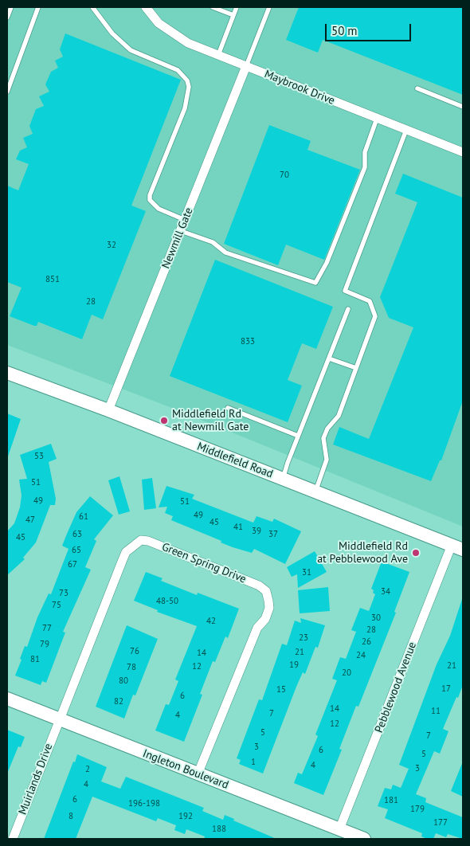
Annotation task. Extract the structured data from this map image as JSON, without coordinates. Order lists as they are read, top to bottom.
{
  "streets": {
    "main road": ["Middlefield Road", "Ingleton Boulevard"],
    "street": [
      "Maybrook Drive",
      "Newmill Gate",
      "Green Spring Drive",
      "Pebblewood Avenue",
      "Muirlands Drive"
    ]
  },
  "crossings": [
    ["Maybrook Drive", "Newmill Gate"],
    ["Newmill Gate", "Middlefield Road"],
    ["Middlefield Road", "Pebblewood Avenue"],
    ["Green Spring Drive", "Ingleton Boulevard"],
    ["Green Spring Drive", "Muirlands Drive"],
    ["Pebblewood Avenue", "Ingleton Boulevard"],
    ["Ingleton Boulevard", "Muirlands Drive"]
  ],
  "places": ["Middlefield Rd at Newmill Gate", "Middlefield Rd at Pebblewood Ave"],
  "house_numbers": [
    "70",
    "32",
    "851",
    "28",
    "833",
    "53",
    "51",
    "49",
    "51",
    "49",
    "61",
    "47",
    "45",
    "41",
    "39",
    "63",
    "37",
    "45",
    "65",
    "67",
    "31",
    "34",
    "73",
    "48-50",
    "75",
    "30",
    "42",
    "77",
    "28",
    "23",
    "26",
    "79",
    "76",
    "21",
    "14",
    "24",
    "81",
    "19",
    "21",
    "12",
    "78",
    "20",
    "80",
    "17",
    "15",
    "6",
    "82",
    "14",
    "11",
    "7",
    "4",
    "12",
    "5",
    "7",
    "3",
    "6",
    "5",
    "1",
    "4",
    "3",
    "2",
    "4",
    "6",
    "181",
    "196-198",
    "179",
    "8",
    "192",
    "177",
    "188"
  ],
  "scale_bar": "50 m"
}
